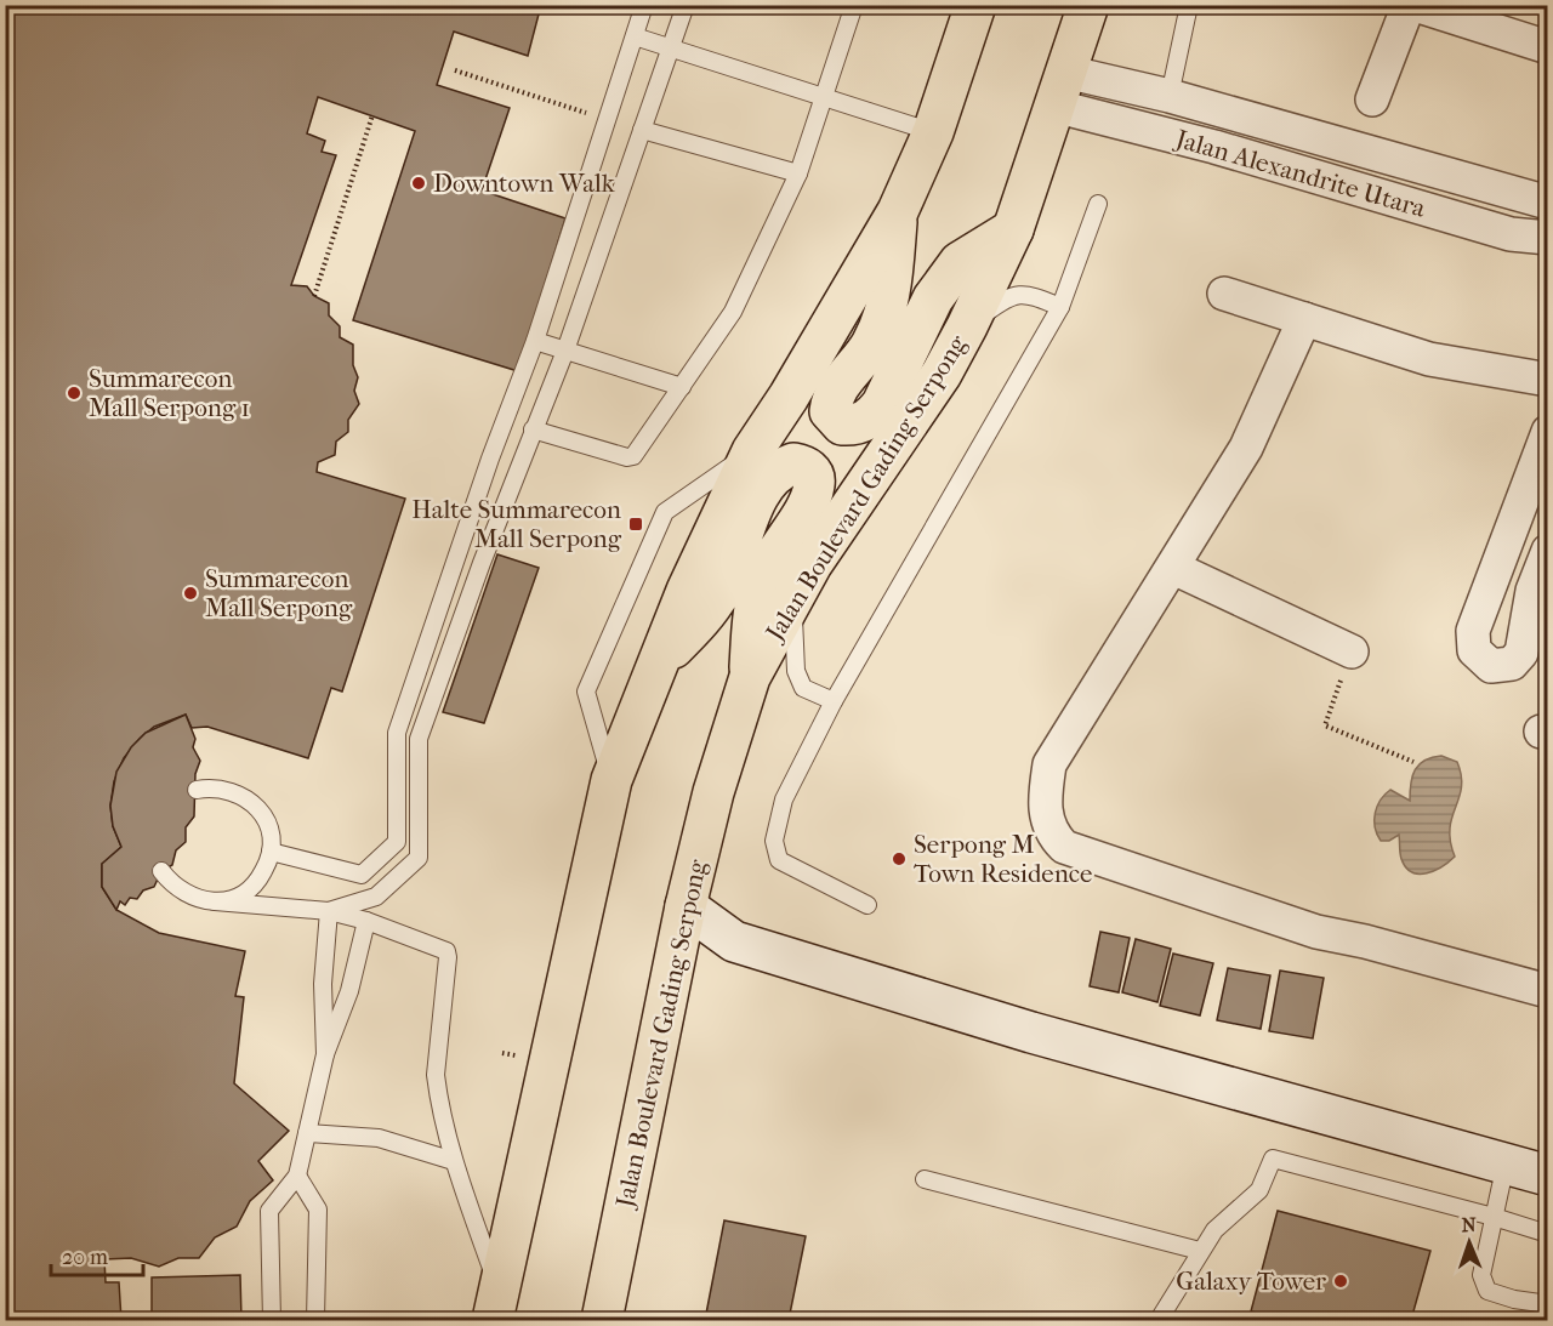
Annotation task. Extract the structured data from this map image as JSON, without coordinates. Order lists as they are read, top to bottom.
{
  "streets": {
    "main road": ["Jalan Boulevard Gading Serpong"],
    "street": ["Jalan Alexandrite Utara"]
  },
  "crossings": [
    ["Jalan Alexandrite Utara", "Jalan Boulevard Gading Serpong"]
  ],
  "places": {
    "other": [
      "Downtown Walk",
      "Summarecon Mall Serpong 1",
      "Summarecon Mall Serpong",
      "Serpong M Town Residence",
      "Galaxy Tower"
    ],
    "transit": ["Halte Summarecon Mall Serpong"]
  },
  "scale_bar": "20 m",
  "north": "top"
}
